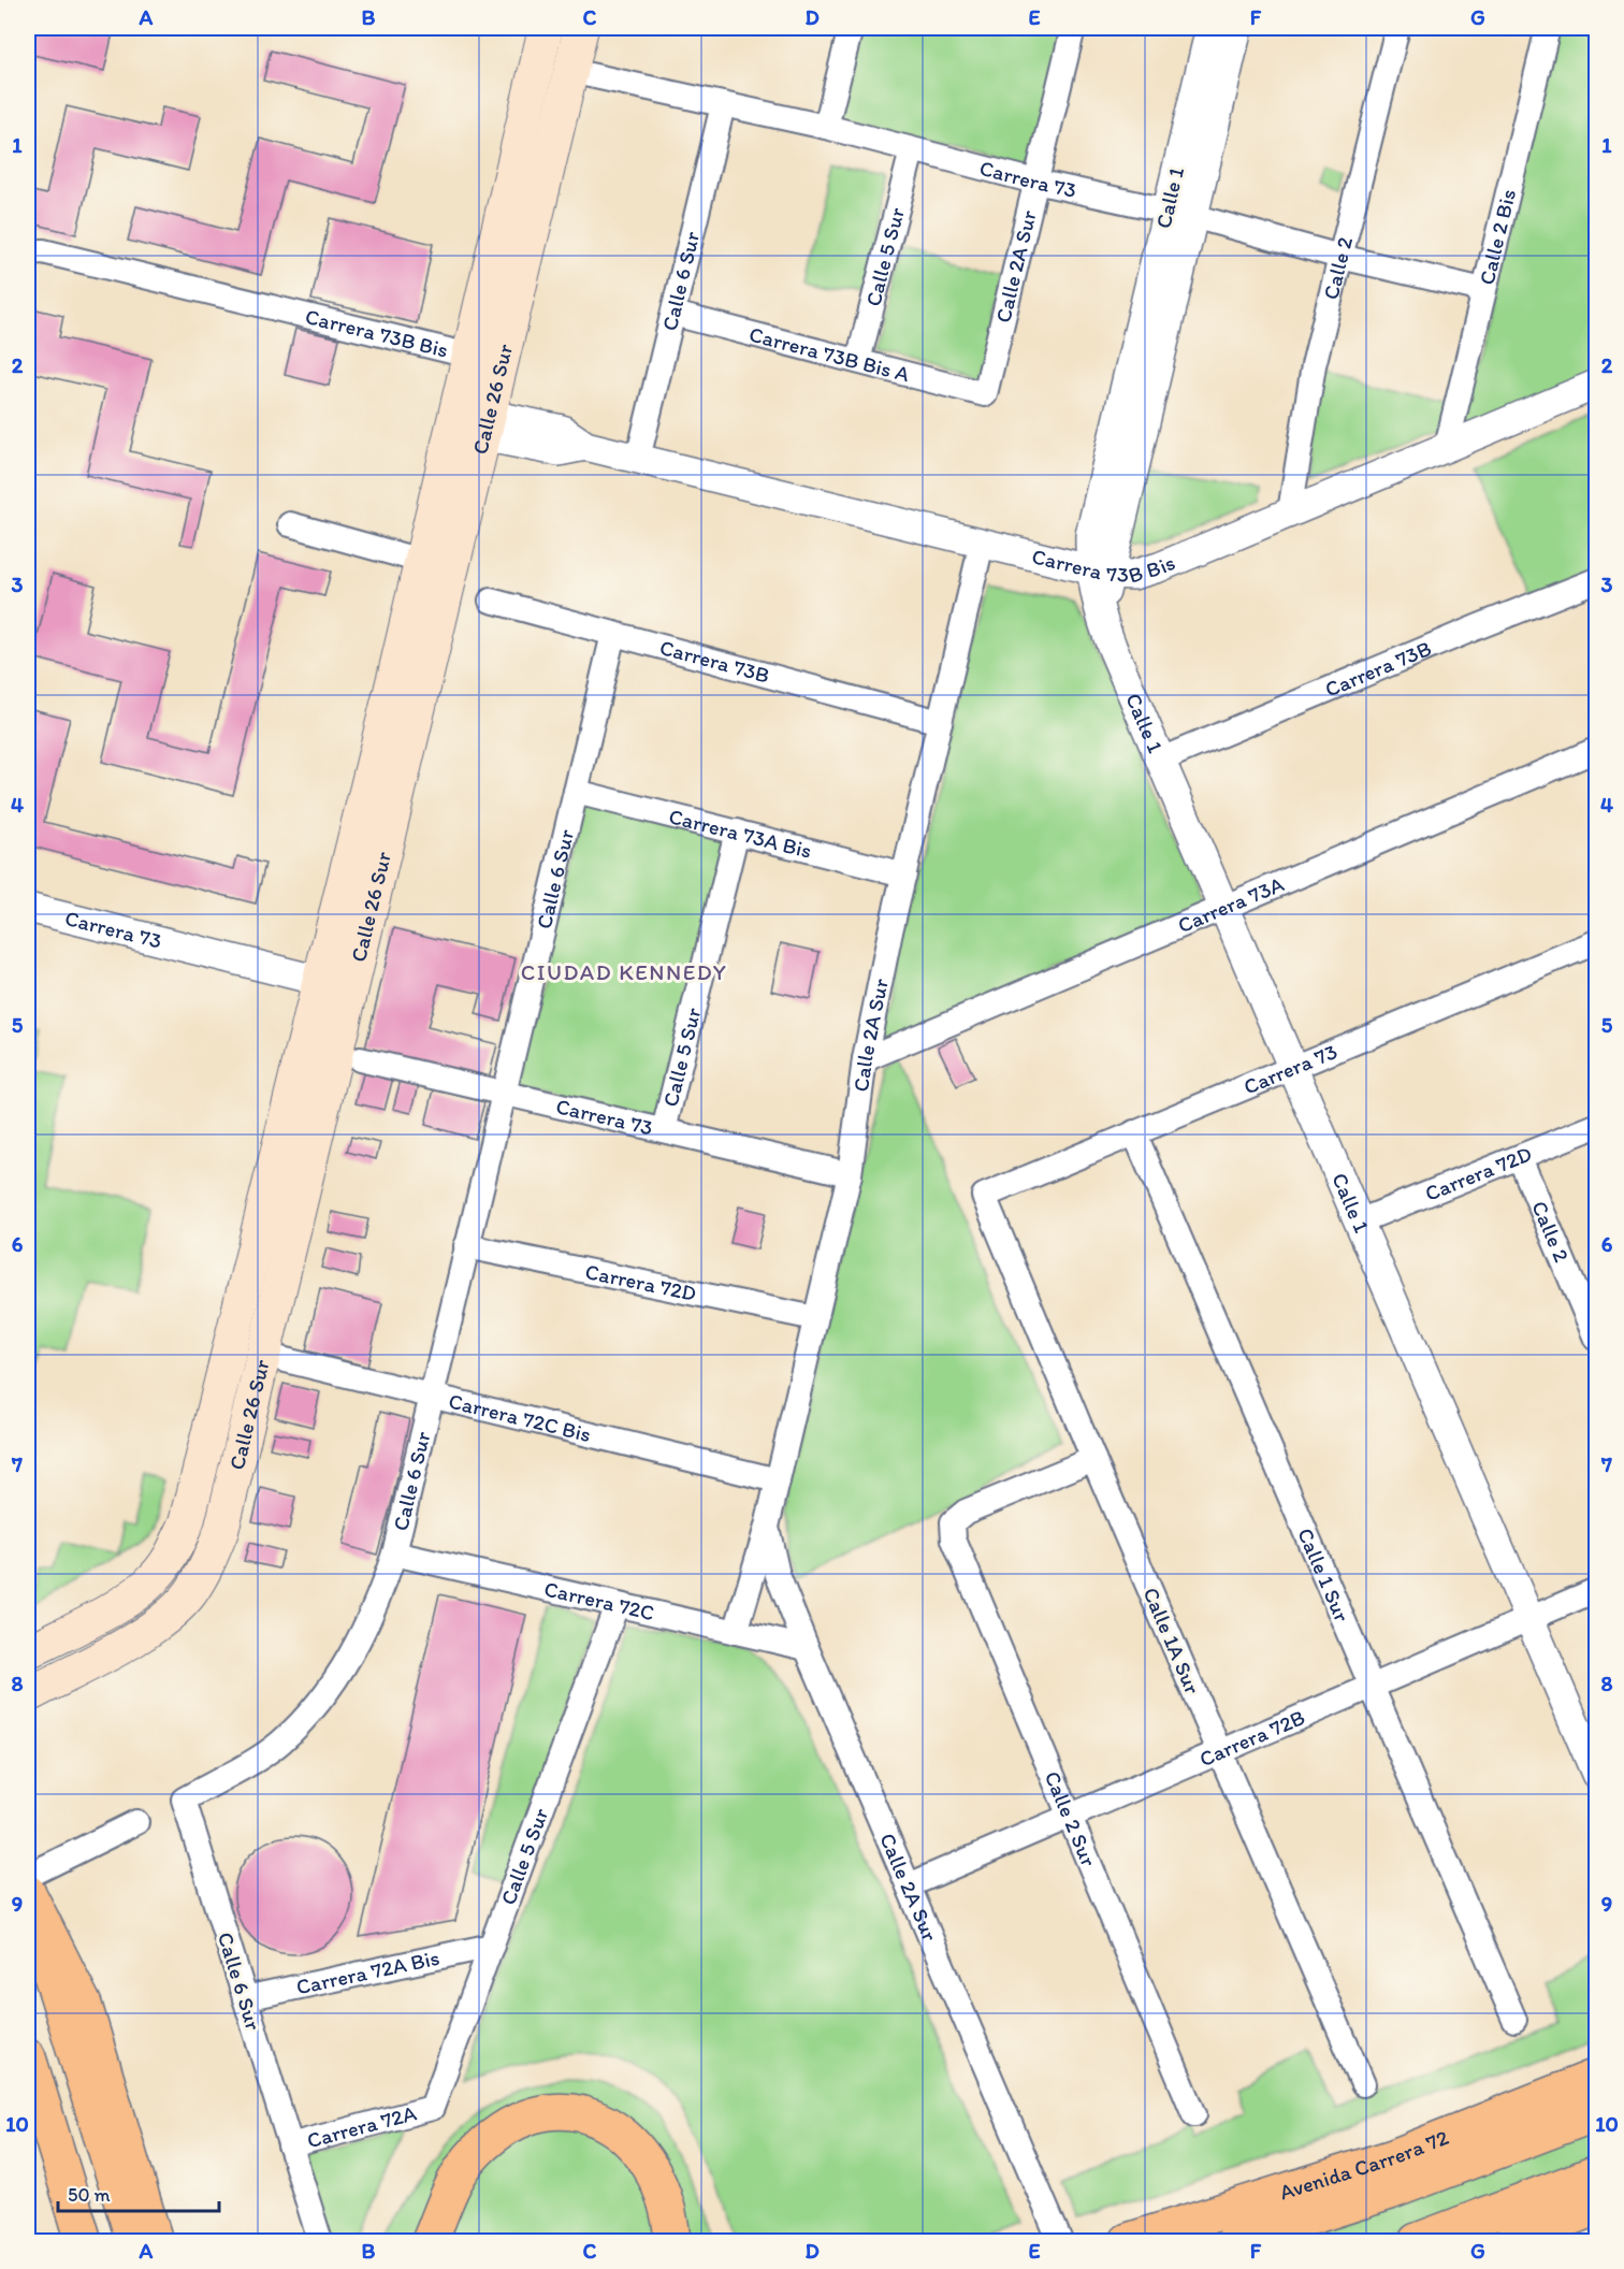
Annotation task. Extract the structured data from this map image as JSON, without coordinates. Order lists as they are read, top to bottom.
{
  "streets": {
    "main road": ["Calle 26 Sur", "Avenida Carrera 72"],
    "street": [
      "Carrera 73",
      "Calle 1",
      "Calle 2 Bis",
      "Calle 5 Sur",
      "Calle 2A Sur",
      "Calle 2",
      "Calle 6 Sur",
      "Carrera 73B Bis",
      "Carrera 73B Bis A",
      "Carrera 73B",
      "Carrera 73A Bis",
      "Carrera 73A",
      "Carrera 72D",
      "Carrera 72C Bis",
      "Calle 1 Sur",
      "Carrera 72C",
      "Calle 1A Sur",
      "Carrera 72B",
      "Calle 2 Sur",
      "Carrera 72A Bis",
      "Carrera 72A"
    ]
  },
  "crossings": [
    ["Carrera 73", "Calle 1"],
    ["Carrera 73", "Calle 2 Bis"],
    ["Carrera 73", "Calle 5 Sur"],
    ["Carrera 73", "Calle 2A Sur"],
    ["Carrera 73", "Calle 2"],
    ["Carrera 73", "Calle 6 Sur"],
    ["Carrera 73", "Calle 26 Sur"],
    ["Carrera 73", "Calle 1 Sur"],
    ["Carrera 73", "Calle 1A Sur"],
    ["Calle 1", "Carrera 73B Bis"],
    ["Calle 1", "Carrera 73B"],
    ["Calle 1", "Carrera 73A"],
    ["Calle 1", "Carrera 72D"],
    ["Calle 1", "Carrera 72B"],
    ["Calle 2 Bis", "Carrera 73B Bis"],
    ["Calle 5 Sur", "Carrera 73B Bis A"],
    ["Calle 5 Sur", "Carrera 73A Bis"],
    ["Calle 5 Sur", "Carrera 72C"],
    ["Calle 5 Sur", "Carrera 72A Bis"],
    ["Calle 5 Sur", "Carrera 72A"],
    ["Calle 2A Sur", "Carrera 73B Bis"],
    ["Calle 2A Sur", "Carrera 73B Bis A"],
    ["Calle 2A Sur", "Carrera 73B"],
    ["Calle 2A Sur", "Carrera 73A Bis"],
    ["Calle 2A Sur", "Carrera 73A"],
    ["Calle 2A Sur", "Carrera 72D"],
    ["Calle 2A Sur", "Carrera 72C Bis"],
    ["Calle 2A Sur", "Carrera 72C"],
    ["Calle 2A Sur", "Carrera 72B"],
    ["Calle 2", "Carrera 73B Bis"],
    ["Calle 2", "Carrera 72D"],
    ["Calle 6 Sur", "Carrera 73B Bis"],
    ["Calle 6 Sur", "Carrera 73B Bis A"],
    ["Calle 6 Sur", "Carrera 73B"],
    ["Calle 6 Sur", "Carrera 73A Bis"],
    ["Calle 6 Sur", "Carrera 72D"],
    ["Calle 6 Sur", "Carrera 72C Bis"],
    ["Calle 6 Sur", "Carrera 72C"],
    ["Calle 6 Sur", "Carrera 72A Bis"],
    ["Calle 6 Sur", "Carrera 72A"],
    ["Carrera 73B Bis", "Calle 26 Sur"],
    ["Calle 26 Sur", "Carrera 72C Bis"],
    ["Calle 1 Sur", "Carrera 72B"],
    ["Calle 1A Sur", "Carrera 72B"],
    ["Calle 1A Sur", "Calle 2 Sur"],
    ["Carrera 72B", "Calle 2 Sur"]
  ],
  "districts": ["CIUDAD KENNEDY"],
  "scale_bar": "50 m",
  "grid": {
    "columns": [
      "A",
      "B",
      "C",
      "D",
      "E",
      "F",
      "G"
    ],
    "rows": [
      "1",
      "2",
      "3",
      "4",
      "5",
      "6",
      "7",
      "8",
      "9",
      "10"
    ]
  }
}
